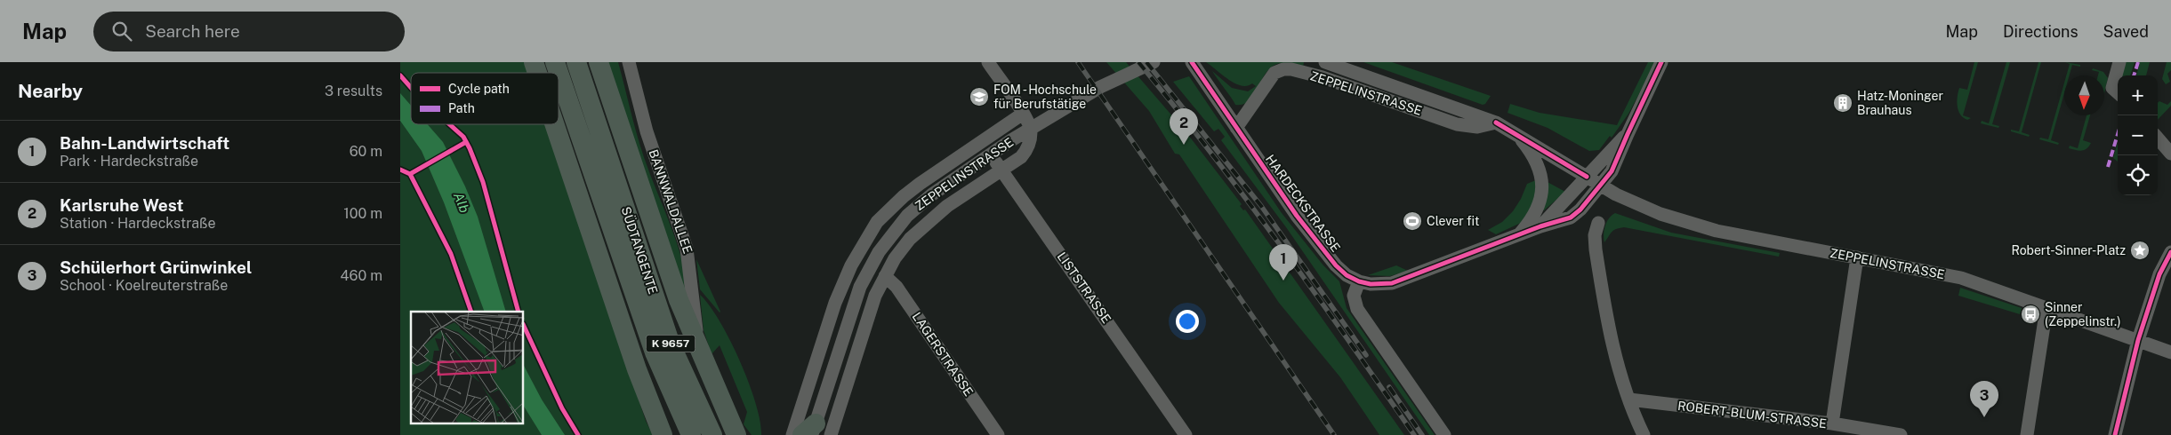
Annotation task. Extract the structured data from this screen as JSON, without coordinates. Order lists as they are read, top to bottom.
{
  "streets": {
    "highway": ["SÜDTANGENTE", "K 9657"],
    "street": [
      "ZEPPELINSTRASSE",
      "BANNWALDALLEE",
      "HARDECKSTRASSE",
      "LISTSTRASSE",
      "LAGERSTRASSE",
      "ROBERT-BLUM-STRASSE"
    ]
  },
  "crossings": [
    ["ZEPPELINSTRASSE", "HARDECKSTRASSE"],
    ["ZEPPELINSTRASSE", "LISTSTRASSE"],
    ["ZEPPELINSTRASSE", "LAGERSTRASSE"]
  ],
  "water": ["Alb"],
  "places": {
    "school or university": ["FOM - Hochschule für Berufstätige"],
    "building": ["Hatz-Moninger Brauhaus"],
    "sports": ["Clever fit"],
    "place": ["Robert-Sinner-Platz"],
    "bus stop": ["Sinner (Zeppelinstr.)"]
  },
  "legend": ["Cycle path", "Path"],
  "north": "bottom",
  "page": {
    "header": "Map",
    "search": "Search here",
    "nav": ["Map", "Directions", "Saved"],
    "heading": ["Nearby", "3 results"],
    "map_buttons": ["+", "−"],
    "pins": ["2", "1", "3"],
    "list": [
      {
        "mark": "1",
        "name": "Bahn-Landwirtschaft",
        "note": "Park · Hardeckstraße",
        "value": "60 m"
      },
      {
        "mark": "2",
        "name": "Karlsruhe West",
        "note": "Station · Hardeckstraße",
        "value": "100 m"
      },
      {
        "mark": "3",
        "name": "Schülerhort Grünwinkel",
        "note": "School · Koelreuterstraße",
        "value": "460 m"
      }
    ]
  }
}
